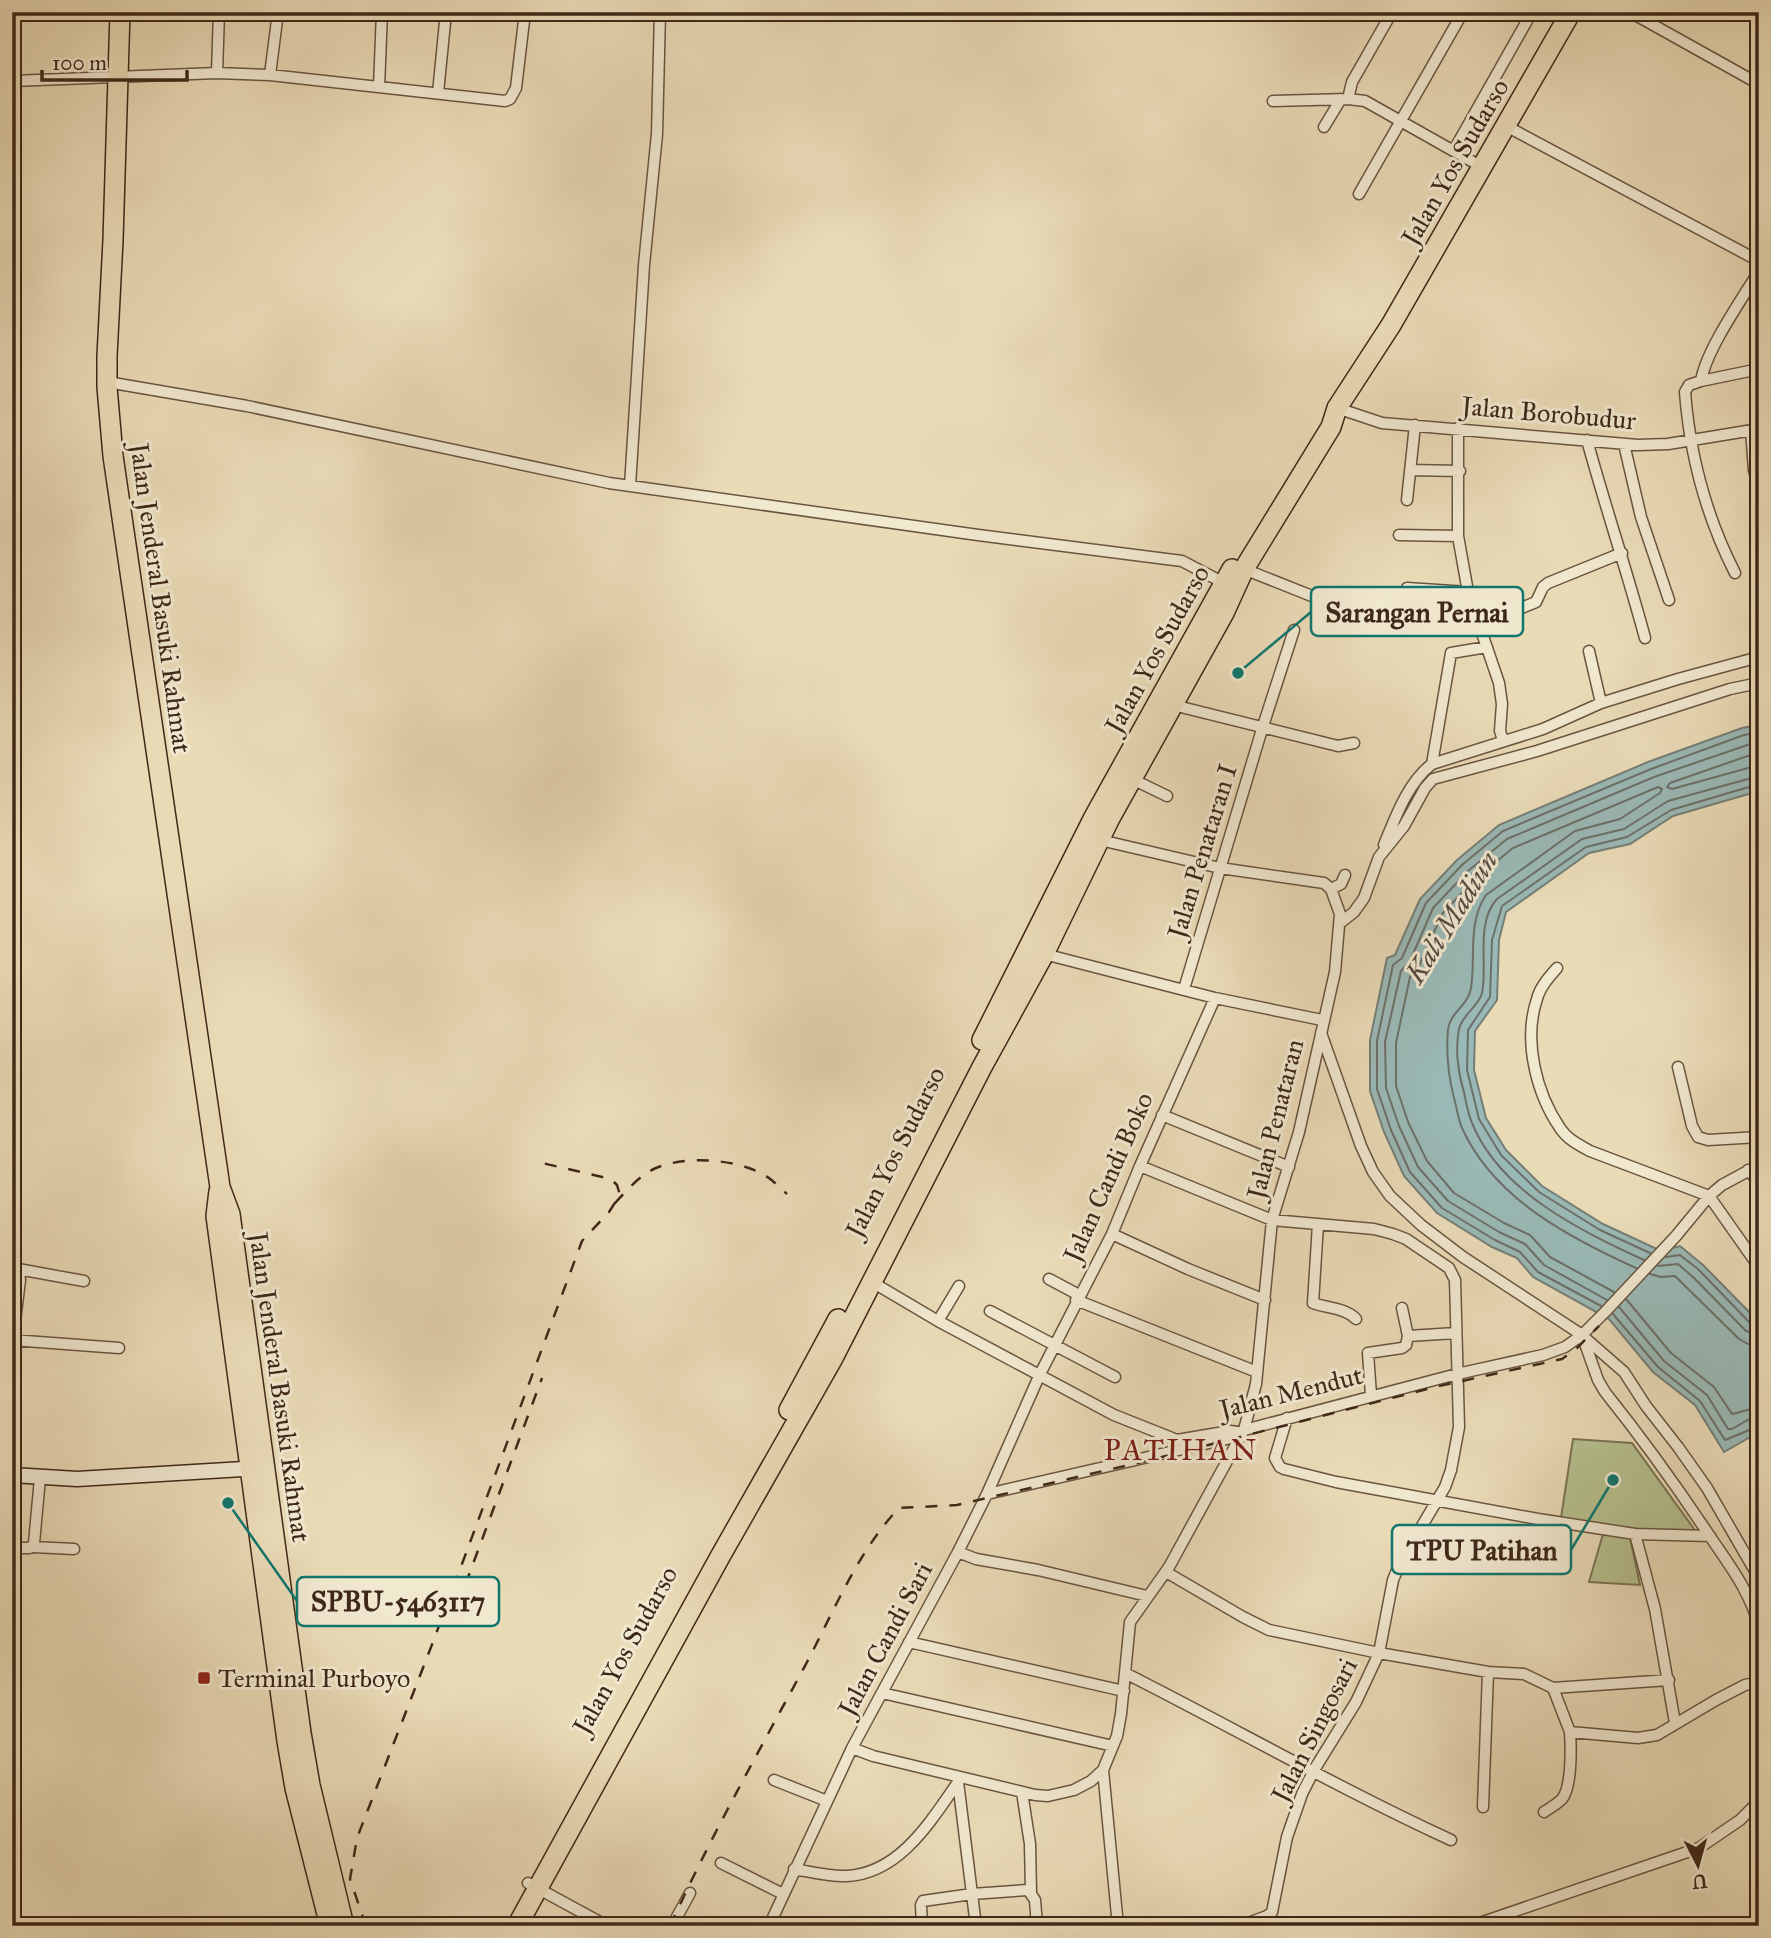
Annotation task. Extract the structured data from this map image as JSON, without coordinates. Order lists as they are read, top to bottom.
{
  "streets": {
    "highway": ["Jalan Yos Sudarso", "Jalan Jenderal Basuki Rahmat"],
    "street": [
      "Jalan Borobudur",
      "Jalan Penataran I",
      "Jalan Penataran",
      "Jalan Candi Boko",
      "Jalan Mendut",
      "Jalan Candi Sari",
      "Jalan Singosari"
    ]
  },
  "crossings": [
    ["Jalan Yos Sudarso", "Jalan Borobudur"],
    ["Jalan Yos Sudarso", "Jalan Penataran"],
    ["Jalan Penataran I", "Jalan Penataran"],
    ["Jalan Penataran", "Jalan Candi Boko"],
    ["Jalan Penataran", "Jalan Mendut"],
    ["Jalan Penataran", "Jalan Singosari"],
    ["Jalan Candi Boko", "Jalan Candi Sari"],
    ["Jalan Mendut", "Jalan Candi Sari"],
    ["Jalan Mendut", "Jalan Singosari"]
  ],
  "districts": ["PATIHAN"],
  "water": ["Kali Madiun"],
  "places": {
    "other": ["Sarangan Pernai", "TPU Patihan", "SPBU-5463117"],
    "transit": ["Terminal Purboyo"]
  },
  "scale_bar": "100 m",
  "north": "bottom"
}
